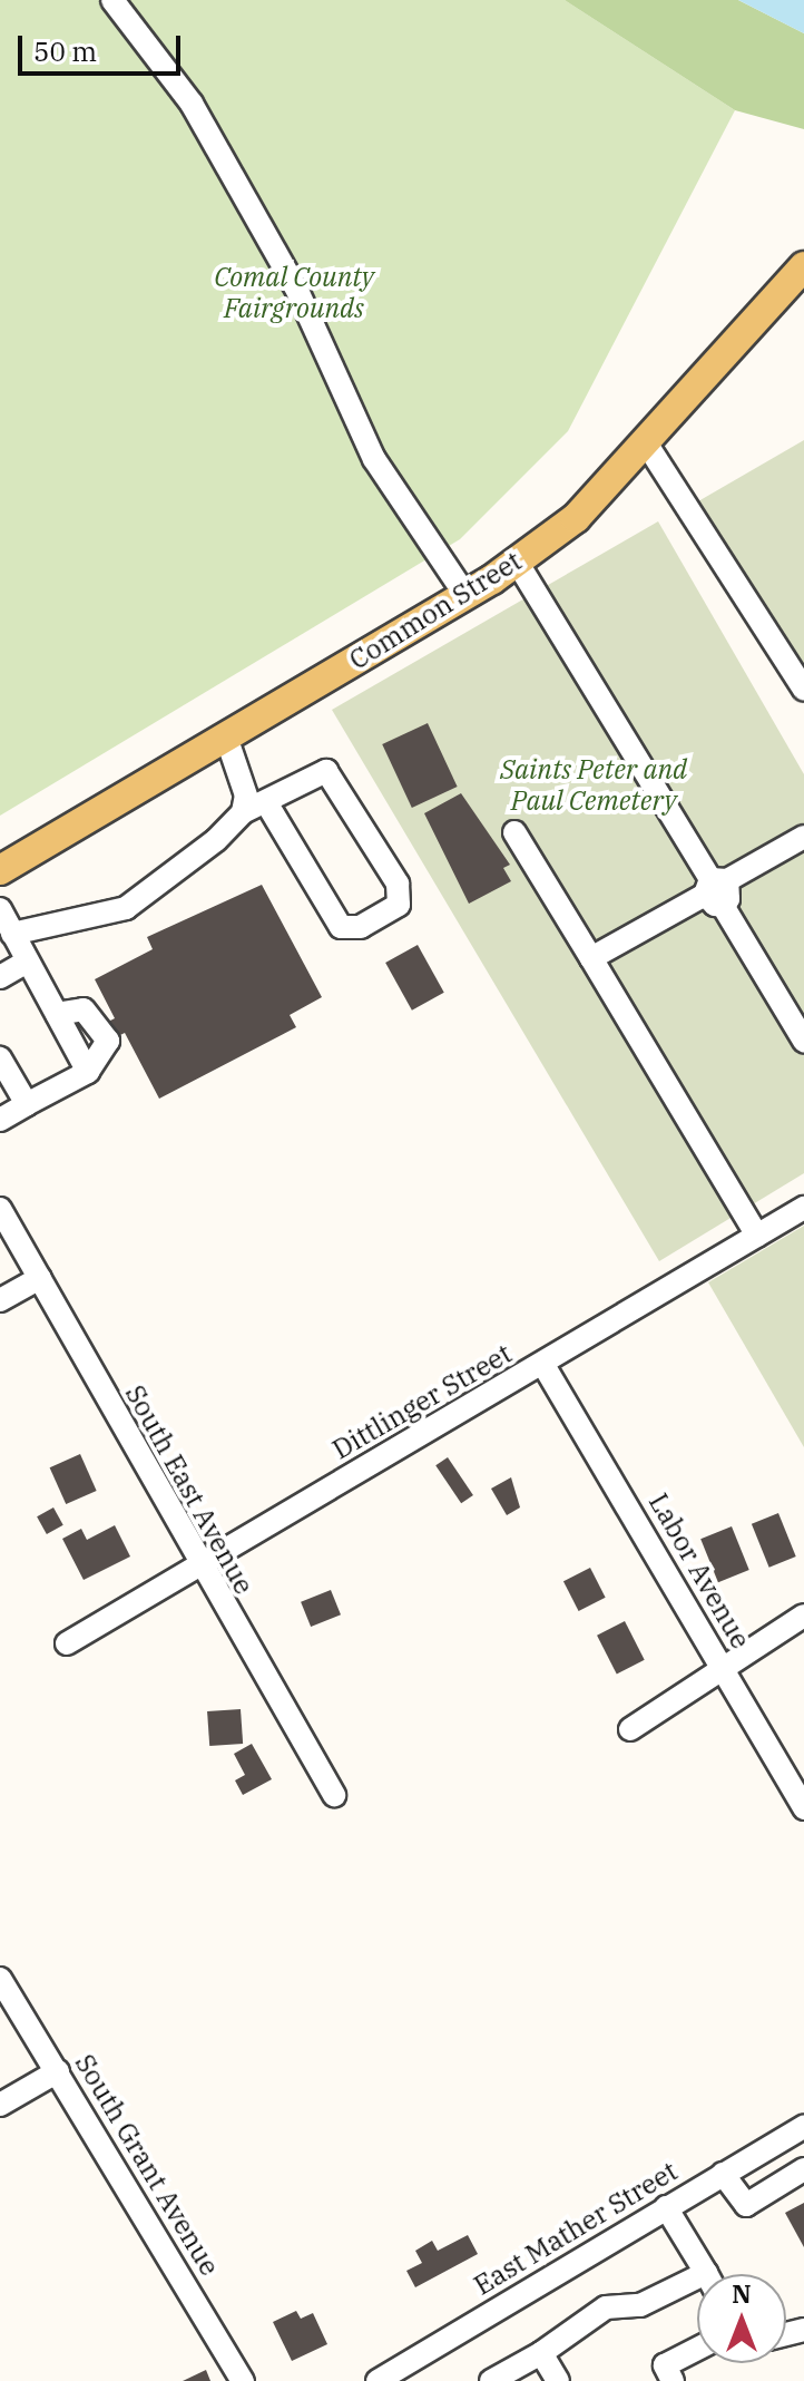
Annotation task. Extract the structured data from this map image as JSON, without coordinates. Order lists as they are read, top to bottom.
{
  "streets": {
    "main road": ["Common Street"],
    "street": [
      "Dittlinger Street",
      "South East Avenue",
      "Labor Avenue",
      "South Grant Avenue",
      "East Mather Street"
    ]
  },
  "crossings": [
    ["Dittlinger Street", "South East Avenue"],
    ["Dittlinger Street", "Labor Avenue"]
  ],
  "parks": ["Comal County Fairgrounds", "Saints Peter and Paul Cemetery"],
  "scale_bar": "50 m",
  "north": "top"
}
